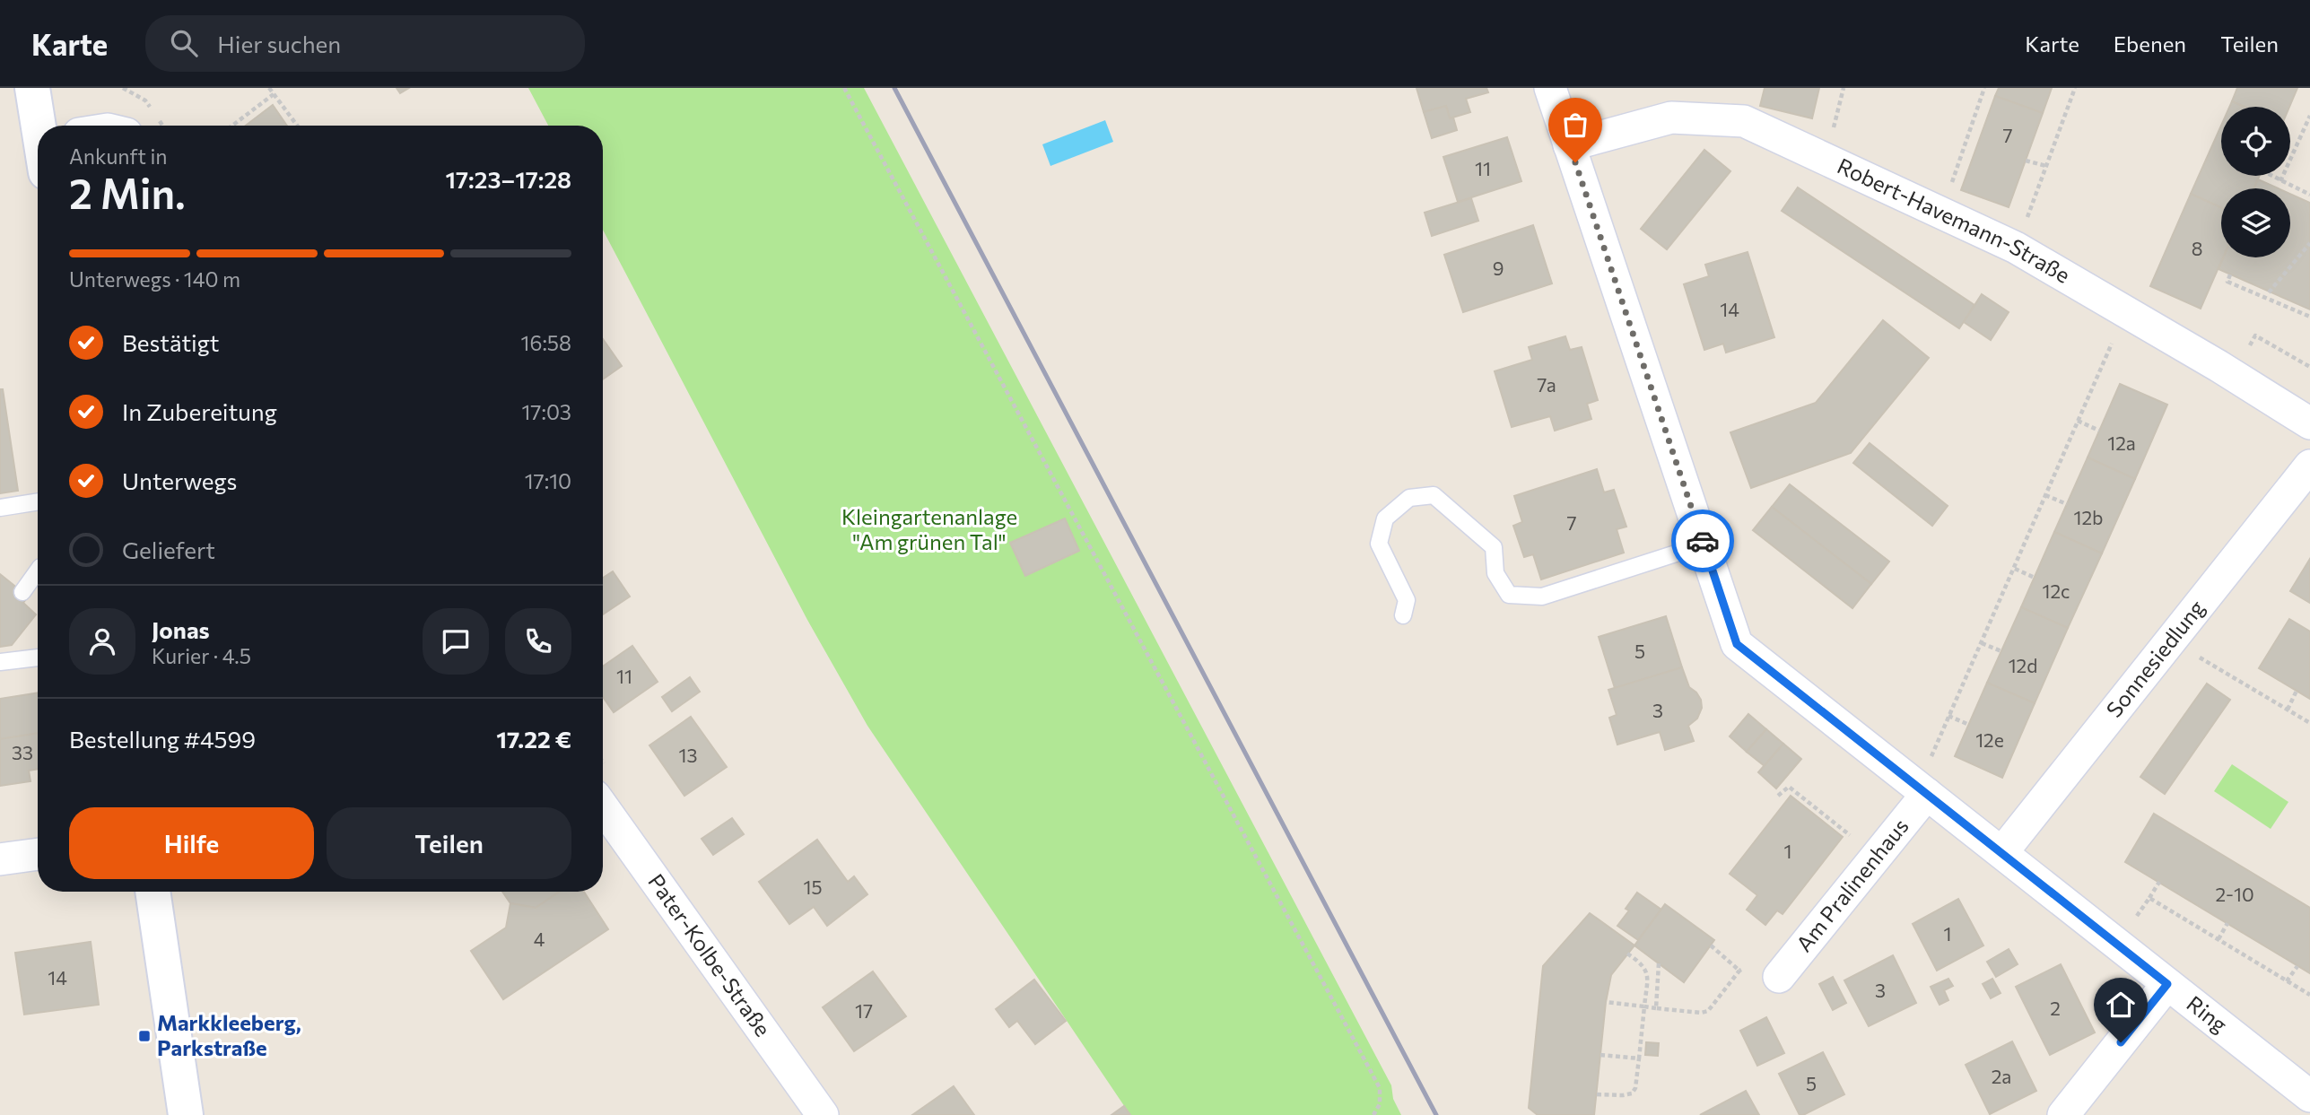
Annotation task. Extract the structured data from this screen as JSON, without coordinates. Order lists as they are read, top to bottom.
{
  "streets": {
    "street": [
      "Robert-Havemann-Straße",
      "Sonnesiedlung",
      "Am Pralinenhaus",
      "Pater-Kolbe-Straße",
      "Ring"
    ]
  },
  "crossings": [
    ["Robert-Havemann-Straße", "Ring"],
    ["Sonnesiedlung", "Ring"],
    ["Am Pralinenhaus", "Ring"]
  ],
  "parks": ["Kleingartenanlage \"Am grünen Tal\""],
  "places": {
    "transit": ["Markkleeberg, Parkstraße"]
  },
  "house_numbers": [
    "7",
    "11",
    "8",
    "9",
    "14",
    "7a",
    "12a",
    "12b",
    "7",
    "12c",
    "5",
    "12d",
    "11",
    "3",
    "12e",
    "33",
    "13",
    "1",
    "15",
    "2-10",
    "1",
    "4",
    "14",
    "3",
    "2",
    "17",
    "2a",
    "5"
  ],
  "page": {
    "header": "Karte",
    "search": "Hier suchen",
    "nav": ["Karte", "Ebenen", "Teilen"],
    "heading": ["2 Min.", "Ankunft in", "17:23–17:28"],
    "panel": [
      "Jonas",
      "Kurier · 4.5",
      "Bestellung #4599",
      "17.22 €"
    ],
    "bar": "Unterwegs · 140 m",
    "list": [
      ["Bestätigt", "16:58"],
      ["In Zubereitung", "17:03"],
      ["Unterwegs", "17:10"],
      "Geliefert"
    ],
    "buttons": ["Hilfe", "Teilen"]
  }
}
